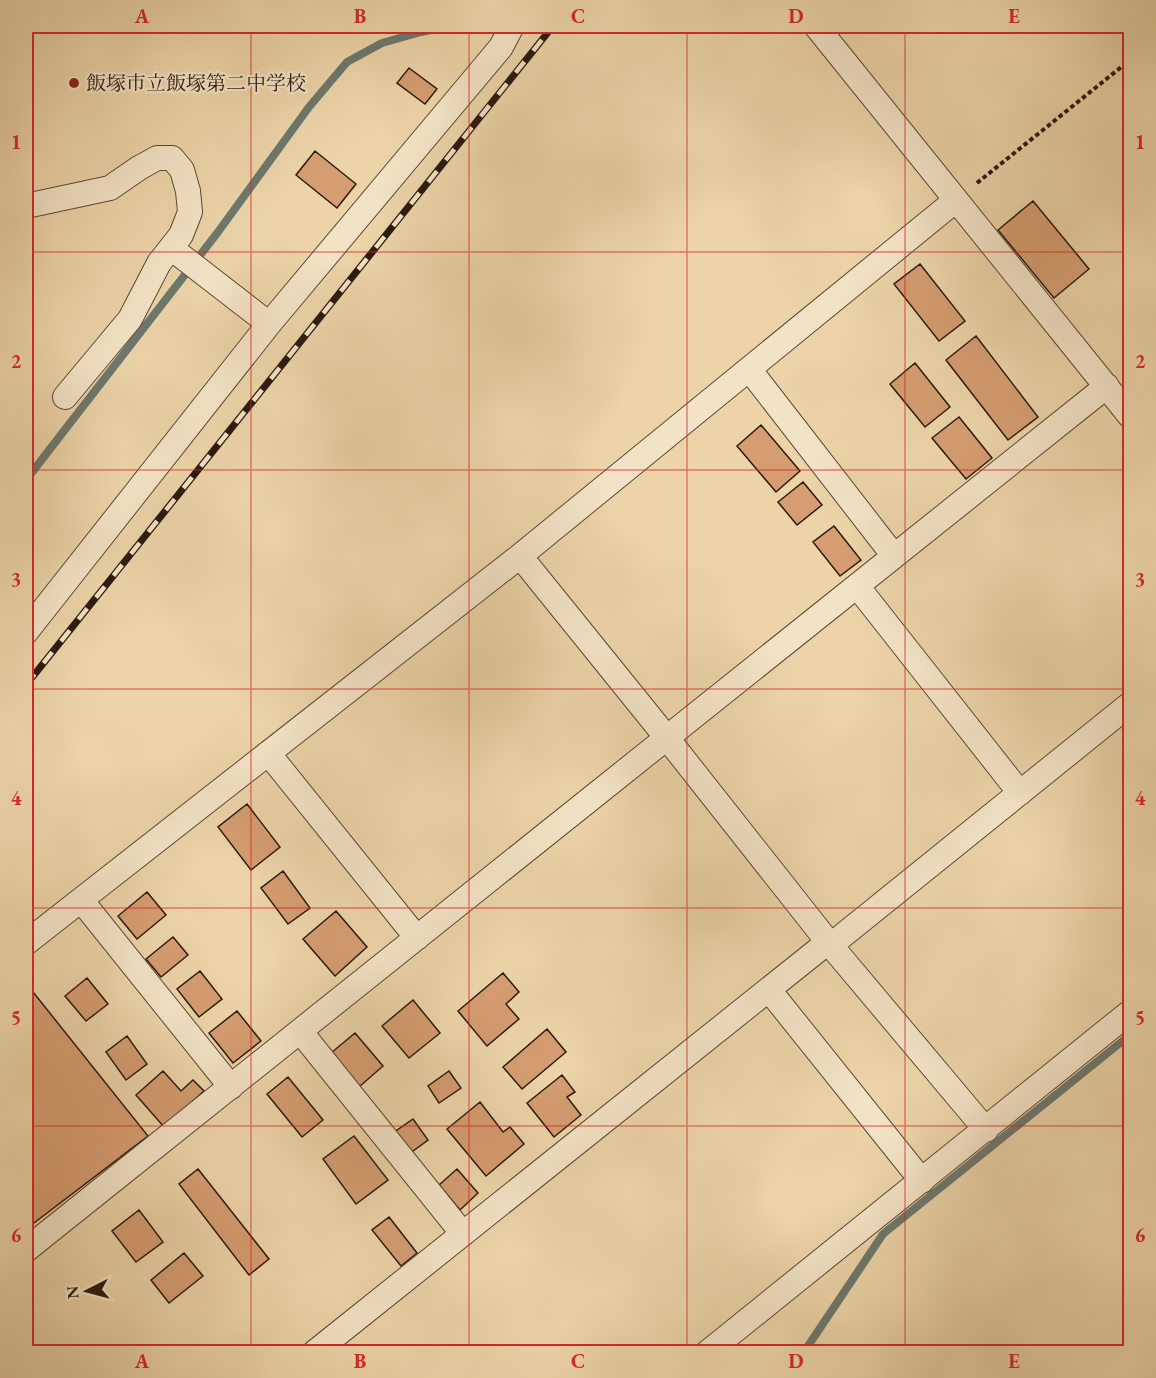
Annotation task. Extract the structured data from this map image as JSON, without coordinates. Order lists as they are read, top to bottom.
{
  "places": ["飯塚市立飯塚第二中学校"],
  "north": "left",
  "grid": {
    "columns": [
      "A",
      "B",
      "C",
      "D",
      "E"
    ],
    "rows": [
      "1",
      "2",
      "3",
      "4",
      "5",
      "6"
    ]
  }
}
